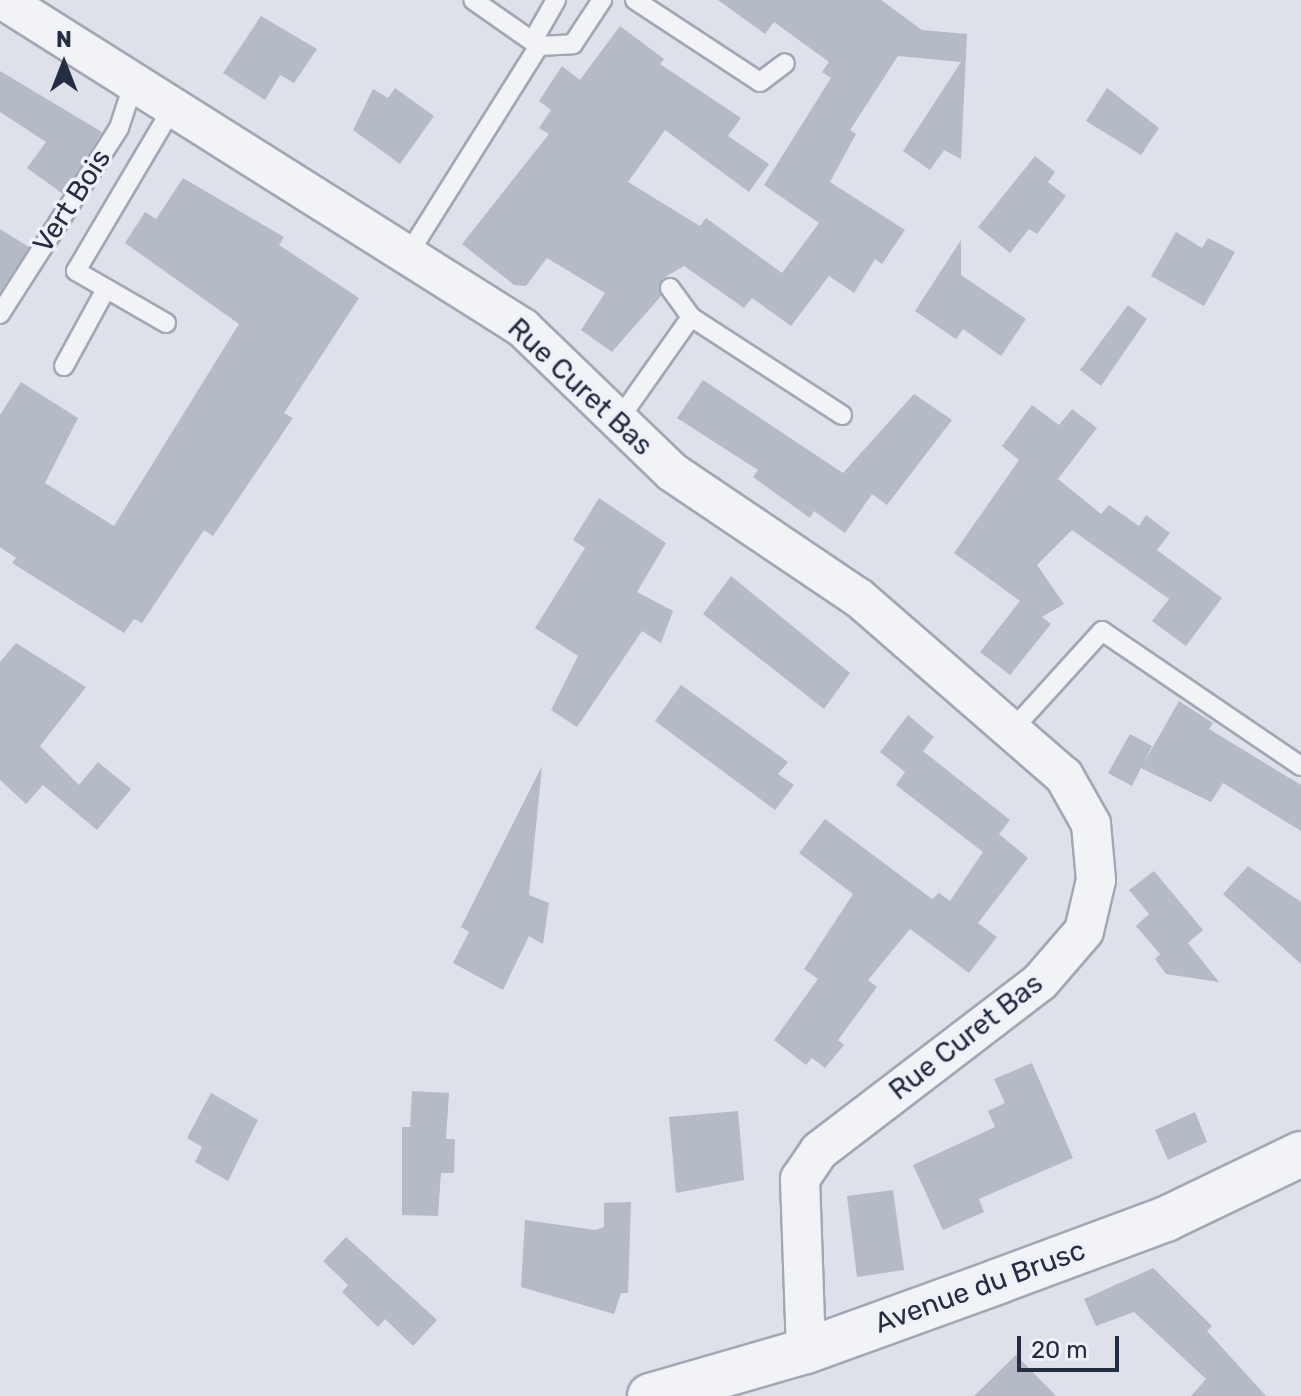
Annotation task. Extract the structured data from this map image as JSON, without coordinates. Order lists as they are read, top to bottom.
{
  "streets": {
    "street": ["Rue Curet Bas", "Avenue du Brusc"],
    "lane": ["Vert Bois"]
  },
  "crossings": [
    ["Vert Bois", "Rue Curet Bas"],
    ["Rue Curet Bas", "Avenue du Brusc"]
  ],
  "scale_bar": "20 m",
  "north": "top"
}
